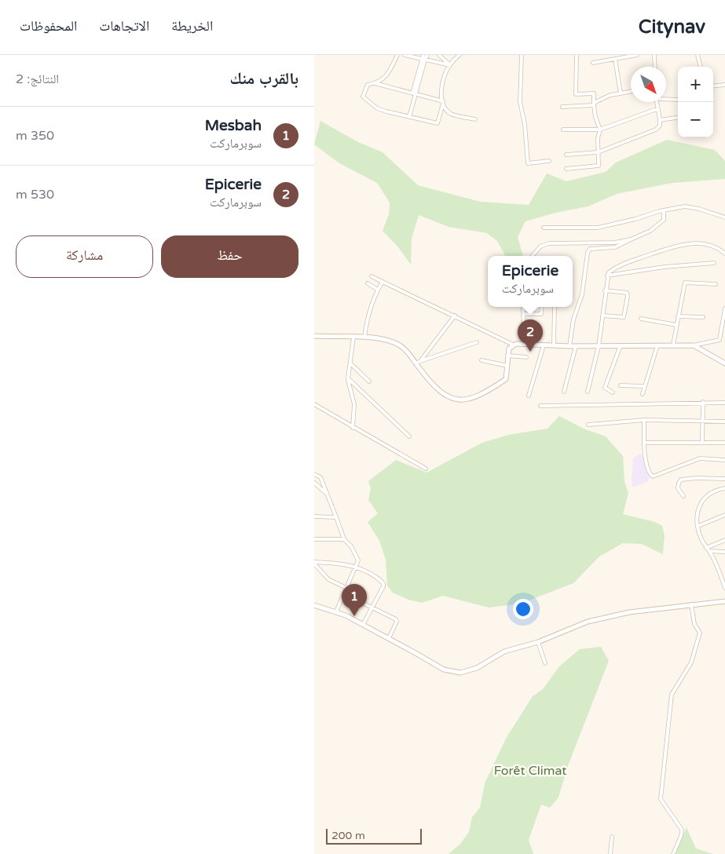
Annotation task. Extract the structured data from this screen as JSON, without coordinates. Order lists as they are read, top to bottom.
{
  "parks": ["Forêt Climat"],
  "scale_bar": "200 m",
  "north": "bottom right",
  "page": {
    "header": "Citynav",
    "nav": ["الخريطة", "الاتجاهات", "المحفوظات"],
    "heading": ["بالقرب منك", "النتائج: 2"],
    "map_buttons": ["+", "−"],
    "list": [
      {
        "mark": "1",
        "name": "Mesbah",
        "note": "سوبرماركت",
        "value": "350 m"
      },
      {
        "mark": "2",
        "name": "Epicerie",
        "note": "سوبرماركت",
        "value": "530 m"
      }
    ],
    "buttons": ["حفظ", "مشاركة"],
    "popup": ["Epicerie", "سوبرماركت"],
    "pins": ["2", "1"],
    "scale": "200 m"
  }
}
